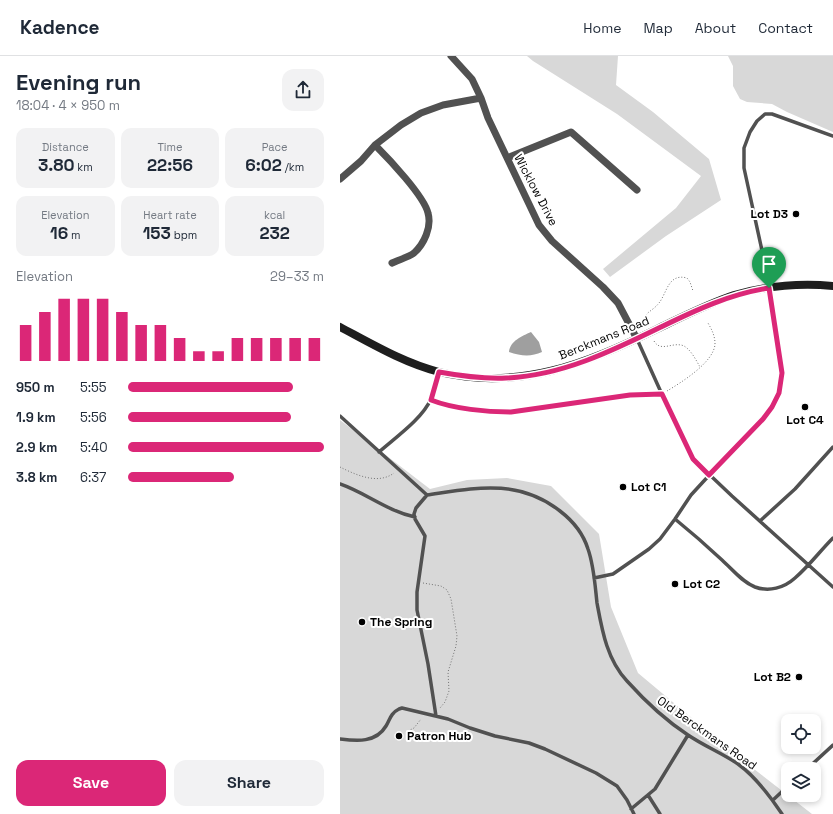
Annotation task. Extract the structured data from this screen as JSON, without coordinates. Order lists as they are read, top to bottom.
{
  "streets": {
    "main road": ["Berckmans Road"],
    "street": ["Wicklow Drive"],
    "lane": ["Old Berckmans Road"]
  },
  "crossings": [
    ["Wicklow Drive", "Berckmans Road"]
  ],
  "places": [
    "Lot D3",
    "Lot C4",
    "Lot C1",
    "Lot C2",
    "The Spring",
    "Lot B2",
    "Patron Hub"
  ],
  "page": {
    "header": "Kadence",
    "nav": [
      "Home",
      "Map",
      "About",
      "Contact"
    ],
    "heading": ["Evening run", "18:04 · 4 × 950 m"],
    "stats": [
      ["Distance", "3.80 km"],
      ["Time", "22:56"],
      ["Pace", "6:02 /km"],
      ["Elevation", "16 m"],
      ["Heart rate", "153 bpm"],
      ["kcal", "232"]
    ],
    "chart": ["Elevation", "29–33 m"],
    "list": [
      {
        "name": "950 m",
        "note": "5:55"
      },
      {
        "name": "1.9 km",
        "note": "5:56"
      },
      {
        "name": "2.9 km",
        "note": "5:40"
      },
      {
        "name": "3.8 km",
        "note": "6:37"
      }
    ],
    "buttons": ["Save", "Share"]
  }
}
